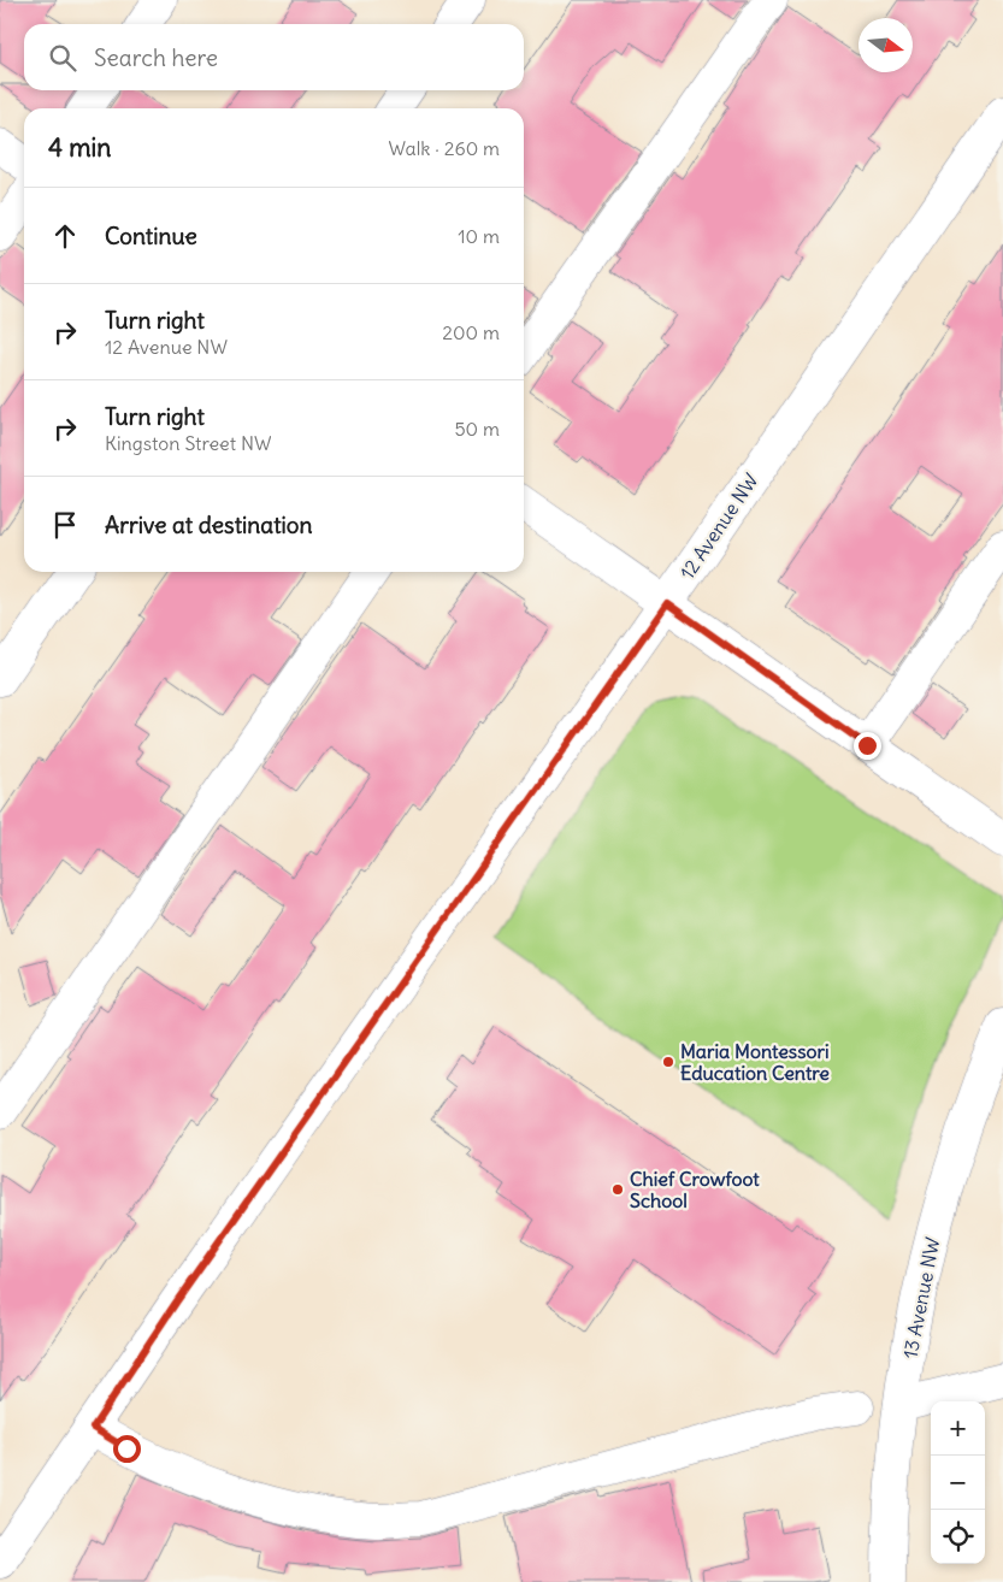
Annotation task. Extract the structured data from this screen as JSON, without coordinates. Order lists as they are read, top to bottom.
{
  "streets": {
    "street": ["12 Avenue NW", "13 Avenue NW"]
  },
  "places": ["Maria Montessori Education Centre", "Chief Crowfoot School"],
  "north": "right",
  "page": {
    "search": "Search here",
    "heading": ["4 min", "Walk · 260 m"],
    "list": [
      ["Continue", "10 m"],
      ["Turn right", "12 Avenue NW", "200 m"],
      ["Turn right", "Kingston Street NW", "50 m"],
      "Arrive at destination"
    ],
    "map_buttons": ["+", "−"]
  }
}
